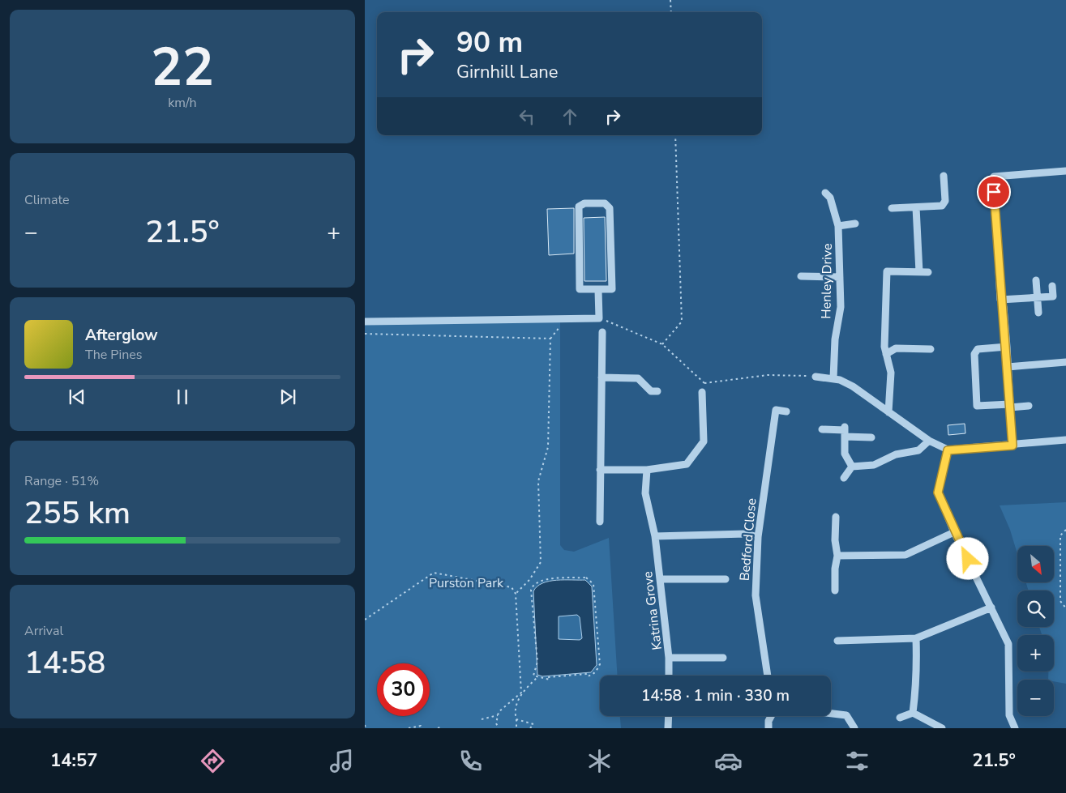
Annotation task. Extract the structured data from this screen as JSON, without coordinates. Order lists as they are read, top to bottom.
{
  "streets": {
    "street": ["Henley Drive", "Bedford Close", "Katrina Grove"]
  },
  "parks": ["Purston Park"],
  "north": "bottom right",
  "page": {
    "tile": [
      ["22", "km/h"],
      "Climate",
      ["Range · 51%", "255 km"],
      ["Arrival", "14:58"]
    ],
    "turn": ["90 m", "Girnhill Lane"],
    "heat": ["−", "21.5°", "+"],
    "song": ["Afterglow", "The Pines"],
    "map_buttons": ["+", "−"],
    "limit": "30",
    "trip": "14:58 · 1 min · 330 m",
    "tabs": ["14:57", "21.5°"]
  }
}
